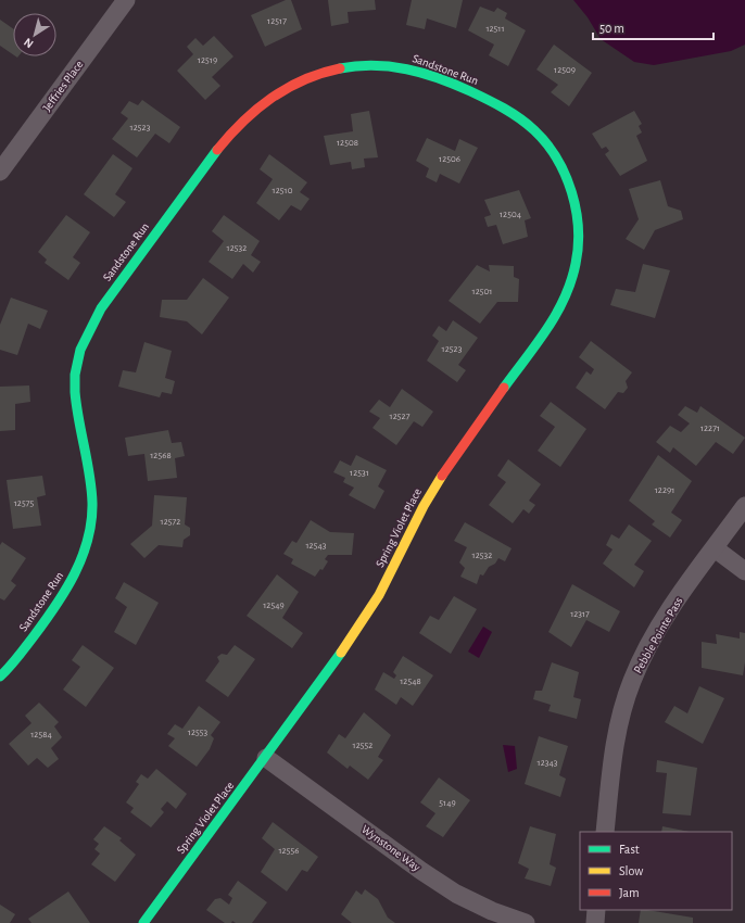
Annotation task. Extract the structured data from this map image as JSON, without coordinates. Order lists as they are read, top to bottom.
{
  "streets": {
    "street": [
      "Sandstone Run",
      "Jeffries Place",
      "Spring Violet Place",
      "Pebble Pointe Pass",
      "Wynstone Way"
    ]
  },
  "crossings": [
    ["Sandstone Run", "Spring Violet Place"],
    ["Spring Violet Place", "Wynstone Way"]
  ],
  "house_numbers": [
    "12517",
    "12511",
    "12519",
    "12509",
    "12523",
    "12508",
    "12506",
    "12510",
    "12504",
    "12532",
    "12501",
    "12523",
    "12527",
    "12271",
    "12568",
    "12531",
    "12291",
    "12575",
    "12572",
    "12543",
    "12532",
    "12549",
    "12317",
    "12548",
    "12553",
    "12584",
    "12552",
    "12343",
    "5149",
    "12556"
  ],
  "legend": ["Fast", "Slow", "Jam"],
  "scale_bar": "50 m",
  "north": "bottom left"
}
